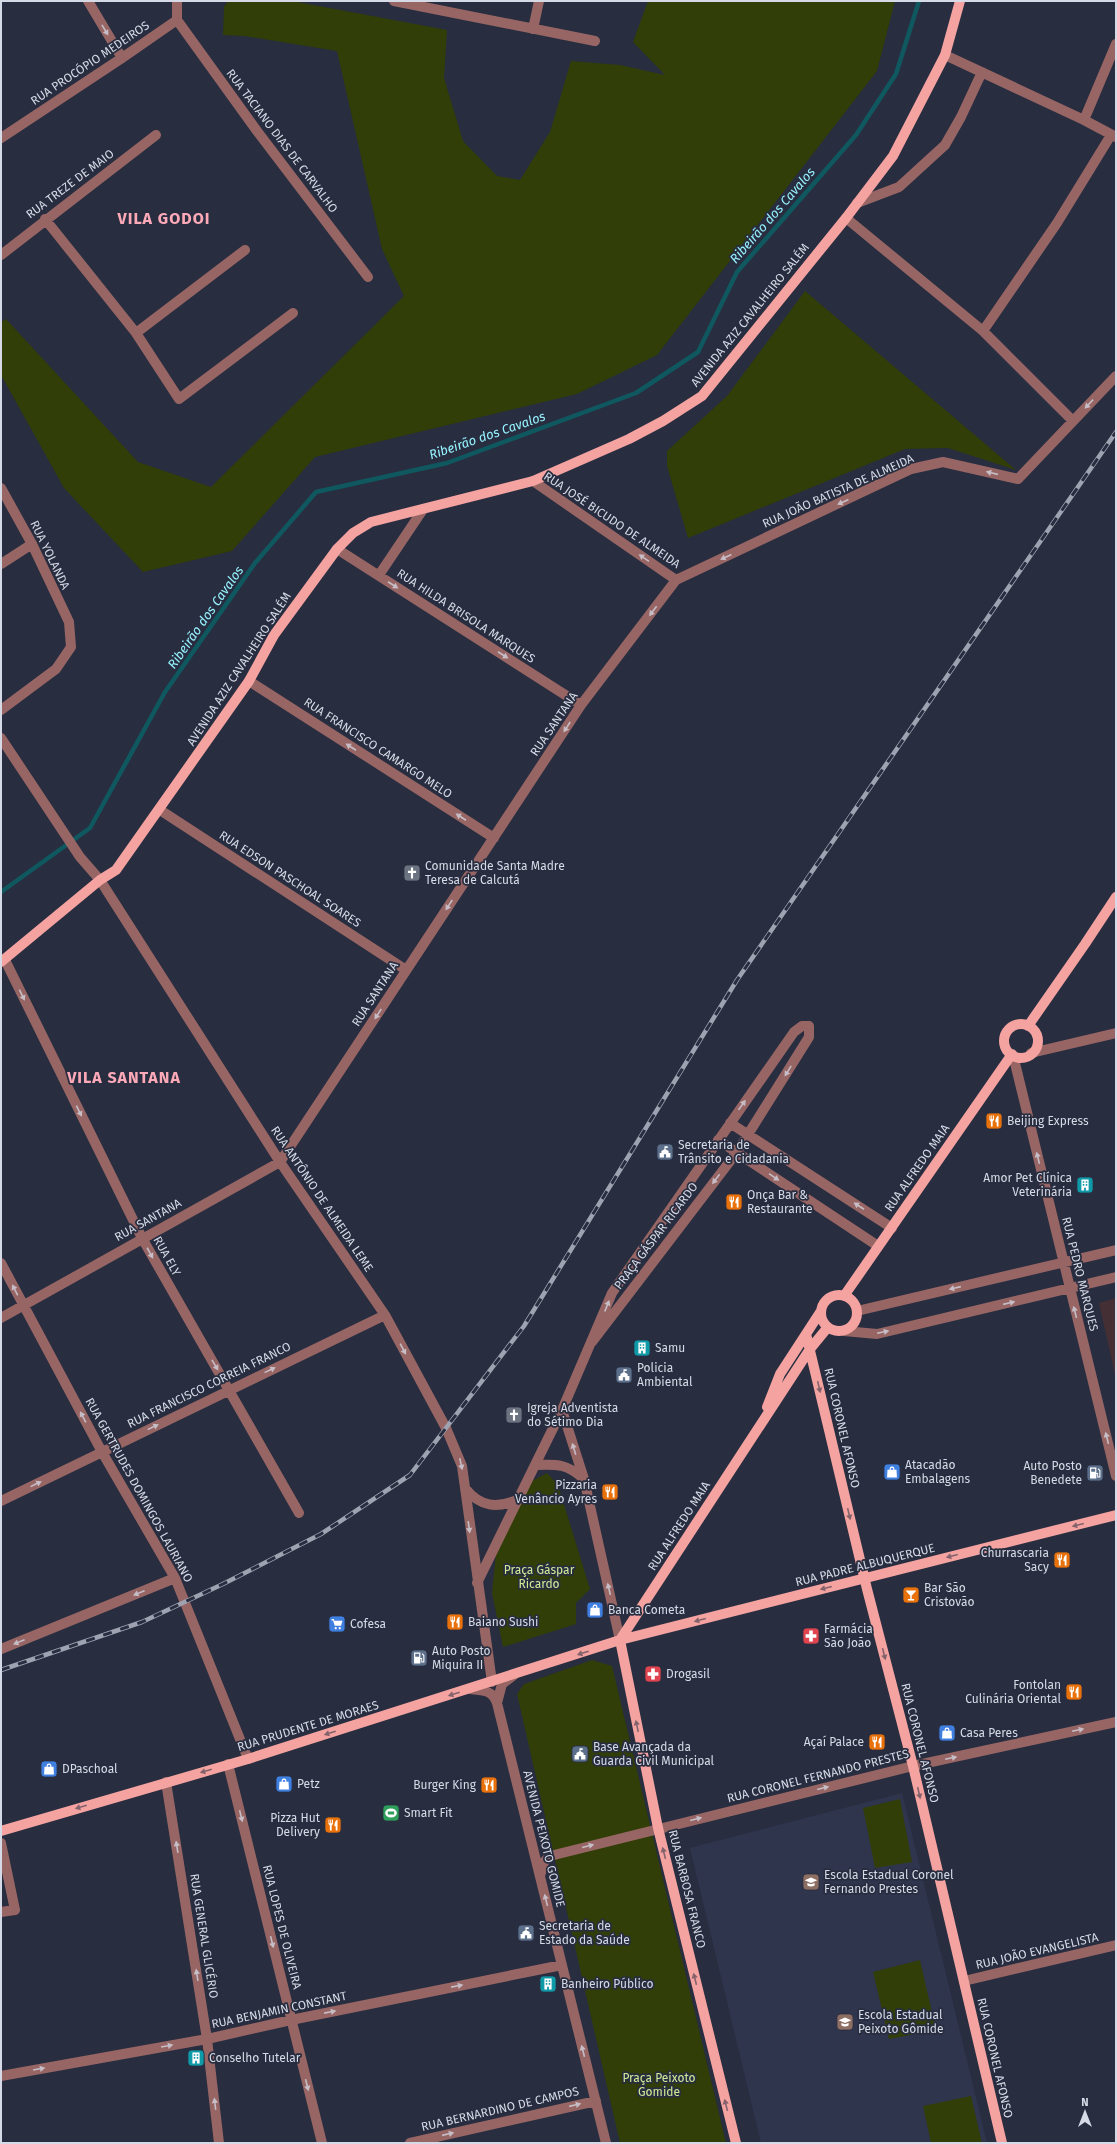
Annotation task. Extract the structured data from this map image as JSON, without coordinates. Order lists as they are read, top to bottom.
{
  "streets": {
    "main road": [
      "AVENIDA AZIZ CAVALHEIRO SALÉM",
      "RUA ALFREDO MAIA",
      "RUA CORONEL AFONSO",
      "RUA PADRE ALBUQUERQUE",
      "RUA PRUDENTE DE MORAES",
      "RUA BARBOSA FRANCO"
    ],
    "street": [
      "RUA PROCÓPIO MEDEIROS",
      "RUA TACIANO DIAS DE CARVALHO",
      "RUA TREZE DE MAIO",
      "RUA JOÃO BATISTA DE ALMEIDA",
      "RUA JOSÉ BICUDO DE ALMEIDA",
      "RUA YOLANDA",
      "RUA HILDA BRISOLA MARQUES",
      "RUA SANTANA",
      "RUA FRANCISCO CAMARGO MELO",
      "RUA EDSON PASCHOAL SOARES",
      "RUA ANTÔNIO DE ALMEIDA LEME",
      "PRAÇA GÁSPAR RICARDO",
      "RUA ELY",
      "RUA PEDRO MARQUES",
      "RUA FRANCISCO CORREIA FRANCO",
      "RUA GERTRUDES DOMINGOS LAURIANO",
      "RUA CORONEL FERNANDO PRESTES",
      "AVENIDA PEIXOTO GOMIDE",
      "RUA LOPES DE OLIVEIRA",
      "RUA GENERAL GLICÉRIO",
      "RUA JOÃO EVANGELISTA",
      "RUA BENJAMIN CONSTANT",
      "RUA BERNARDINO DE CAMPOS"
    ]
  },
  "crossings": [
    ["RUA PROCÓPIO MEDEIROS", "RUA TACIANO DIAS DE CARVALHO"],
    ["AVENIDA AZIZ CAVALHEIRO SALÉM", "RUA JOSÉ BICUDO DE ALMEIDA"],
    ["AVENIDA AZIZ CAVALHEIRO SALÉM", "RUA HILDA BRISOLA MARQUES"],
    ["AVENIDA AZIZ CAVALHEIRO SALÉM", "RUA FRANCISCO CAMARGO MELO"],
    ["AVENIDA AZIZ CAVALHEIRO SALÉM", "RUA EDSON PASCHOAL SOARES"],
    ["AVENIDA AZIZ CAVALHEIRO SALÉM", "RUA ANTÔNIO DE ALMEIDA LEME"],
    ["AVENIDA AZIZ CAVALHEIRO SALÉM", "RUA ELY"],
    ["RUA JOÃO BATISTA DE ALMEIDA", "RUA JOSÉ BICUDO DE ALMEIDA"],
    ["RUA JOÃO BATISTA DE ALMEIDA", "RUA SANTANA"],
    ["RUA JOSÉ BICUDO DE ALMEIDA", "RUA SANTANA"],
    ["RUA HILDA BRISOLA MARQUES", "RUA SANTANA"],
    ["RUA SANTANA", "RUA FRANCISCO CAMARGO MELO"],
    ["RUA SANTANA", "RUA EDSON PASCHOAL SOARES"],
    ["RUA SANTANA", "RUA ANTÔNIO DE ALMEIDA LEME"],
    ["RUA SANTANA", "RUA ELY"],
    ["RUA SANTANA", "RUA GERTRUDES DOMINGOS LAURIANO"],
    ["RUA ALFREDO MAIA", "RUA PEDRO MARQUES"],
    ["RUA ALFREDO MAIA", "RUA PADRE ALBUQUERQUE"],
    ["RUA ALFREDO MAIA", "RUA PRUDENTE DE MORAES"],
    ["RUA ALFREDO MAIA", "RUA BARBOSA FRANCO"],
    ["RUA ANTÔNIO DE ALMEIDA LEME", "PRAÇA GÁSPAR RICARDO"],
    ["RUA ANTÔNIO DE ALMEIDA LEME", "RUA FRANCISCO CORREIA FRANCO"],
    ["RUA ELY", "RUA FRANCISCO CORREIA FRANCO"],
    ["RUA FRANCISCO CORREIA FRANCO", "RUA GERTRUDES DOMINGOS LAURIANO"],
    ["RUA CORONEL AFONSO", "RUA PADRE ALBUQUERQUE"],
    ["RUA CORONEL AFONSO", "RUA CORONEL FERNANDO PRESTES"],
    ["RUA CORONEL AFONSO", "RUA JOÃO EVANGELISTA"],
    ["RUA GERTRUDES DOMINGOS LAURIANO", "RUA PRUDENTE DE MORAES"],
    ["RUA PADRE ALBUQUERQUE", "RUA PRUDENTE DE MORAES"],
    ["RUA PADRE ALBUQUERQUE", "RUA BARBOSA FRANCO"],
    ["RUA PRUDENTE DE MORAES", "AVENIDA PEIXOTO GOMIDE"],
    ["RUA PRUDENTE DE MORAES", "RUA BARBOSA FRANCO"],
    ["RUA PRUDENTE DE MORAES", "RUA LOPES DE OLIVEIRA"],
    ["RUA PRUDENTE DE MORAES", "RUA GENERAL GLICÉRIO"],
    ["RUA CORONEL FERNANDO PRESTES", "RUA BARBOSA FRANCO"],
    ["AVENIDA PEIXOTO GOMIDE", "RUA BENJAMIN CONSTANT"],
    ["AVENIDA PEIXOTO GOMIDE", "RUA BERNARDINO DE CAMPOS"],
    ["RUA LOPES DE OLIVEIRA", "RUA BENJAMIN CONSTANT"],
    ["RUA GENERAL GLICÉRIO", "RUA BENJAMIN CONSTANT"]
  ],
  "one_way": [
    "RUA JOÃO BATISTA DE ALMEIDA",
    "RUA JOSÉ BICUDO DE ALMEIDA",
    "RUA HILDA BRISOLA MARQUES",
    "RUA SANTANA",
    "RUA FRANCISCO CAMARGO MELO",
    "RUA ELY",
    "RUA PEDRO MARQUES",
    "RUA FRANCISCO CORREIA FRANCO",
    "RUA CORONEL AFONSO",
    "RUA GERTRUDES DOMINGOS LAURIANO",
    "RUA PADRE ALBUQUERQUE",
    "RUA PRUDENTE DE MORAES",
    "RUA CORONEL FERNANDO PRESTES",
    "AVENIDA PEIXOTO GOMIDE",
    "RUA BARBOSA FRANCO",
    "RUA LOPES DE OLIVEIRA",
    "RUA GENERAL GLICÉRIO",
    "RUA BENJAMIN CONSTANT",
    "RUA BERNARDINO DE CAMPOS"
  ],
  "districts": ["VILA GODOI", "VILA SANTANA"],
  "water": ["Ribeirão dos Cavalos"],
  "parks": ["Praça Gáspar Ricardo", "Praça Peixoto Gomide"],
  "places": {
    "church": ["Comunidade Santa Madre Teresa de Calcutá", "Igreja Adventista do Sétimo Dia"],
    "restaurant": [
      "Beijing Express",
      "Onça Bar & Restaurante",
      "Pizzaria Venâncio Ayres",
      "Churrascaria Sacy",
      "Baiano Sushi",
      "Fontolan Culinária Oriental",
      "Açaí Palace",
      "Burger King",
      "Pizza Hut Delivery"
    ],
    "public building": [
      "Secretaria de Trânsito e Cidadania",
      "Policia Ambiental",
      "Base Avançada da Guarda Civil Municipal",
      "Secretaria de Estado da Saúde"
    ],
    "building": [
      "Amor Pet Clínica Veterinária",
      "Samu",
      "Banheiro Público",
      "Conselho Tutelar"
    ],
    "shop": [
      "Atacadão Embalagens",
      "Banca Cometa",
      "Casa Peres",
      "DPaschoal",
      "Petz"
    ],
    "fuel station": ["Auto Posto Benedete", "Auto Posto Miquira II"],
    "bar": ["Bar São Cristovão"],
    "supermarket": ["Cofesa"],
    "pharmacy": ["Farmácia São João", "Drogasil"],
    "sports": ["Smart Fit"],
    "school or university": ["Escola Estadual Coronel Fernando Prestes", "Escola Estadual Peixoto Gômide"]
  },
  "north": "top"
}
